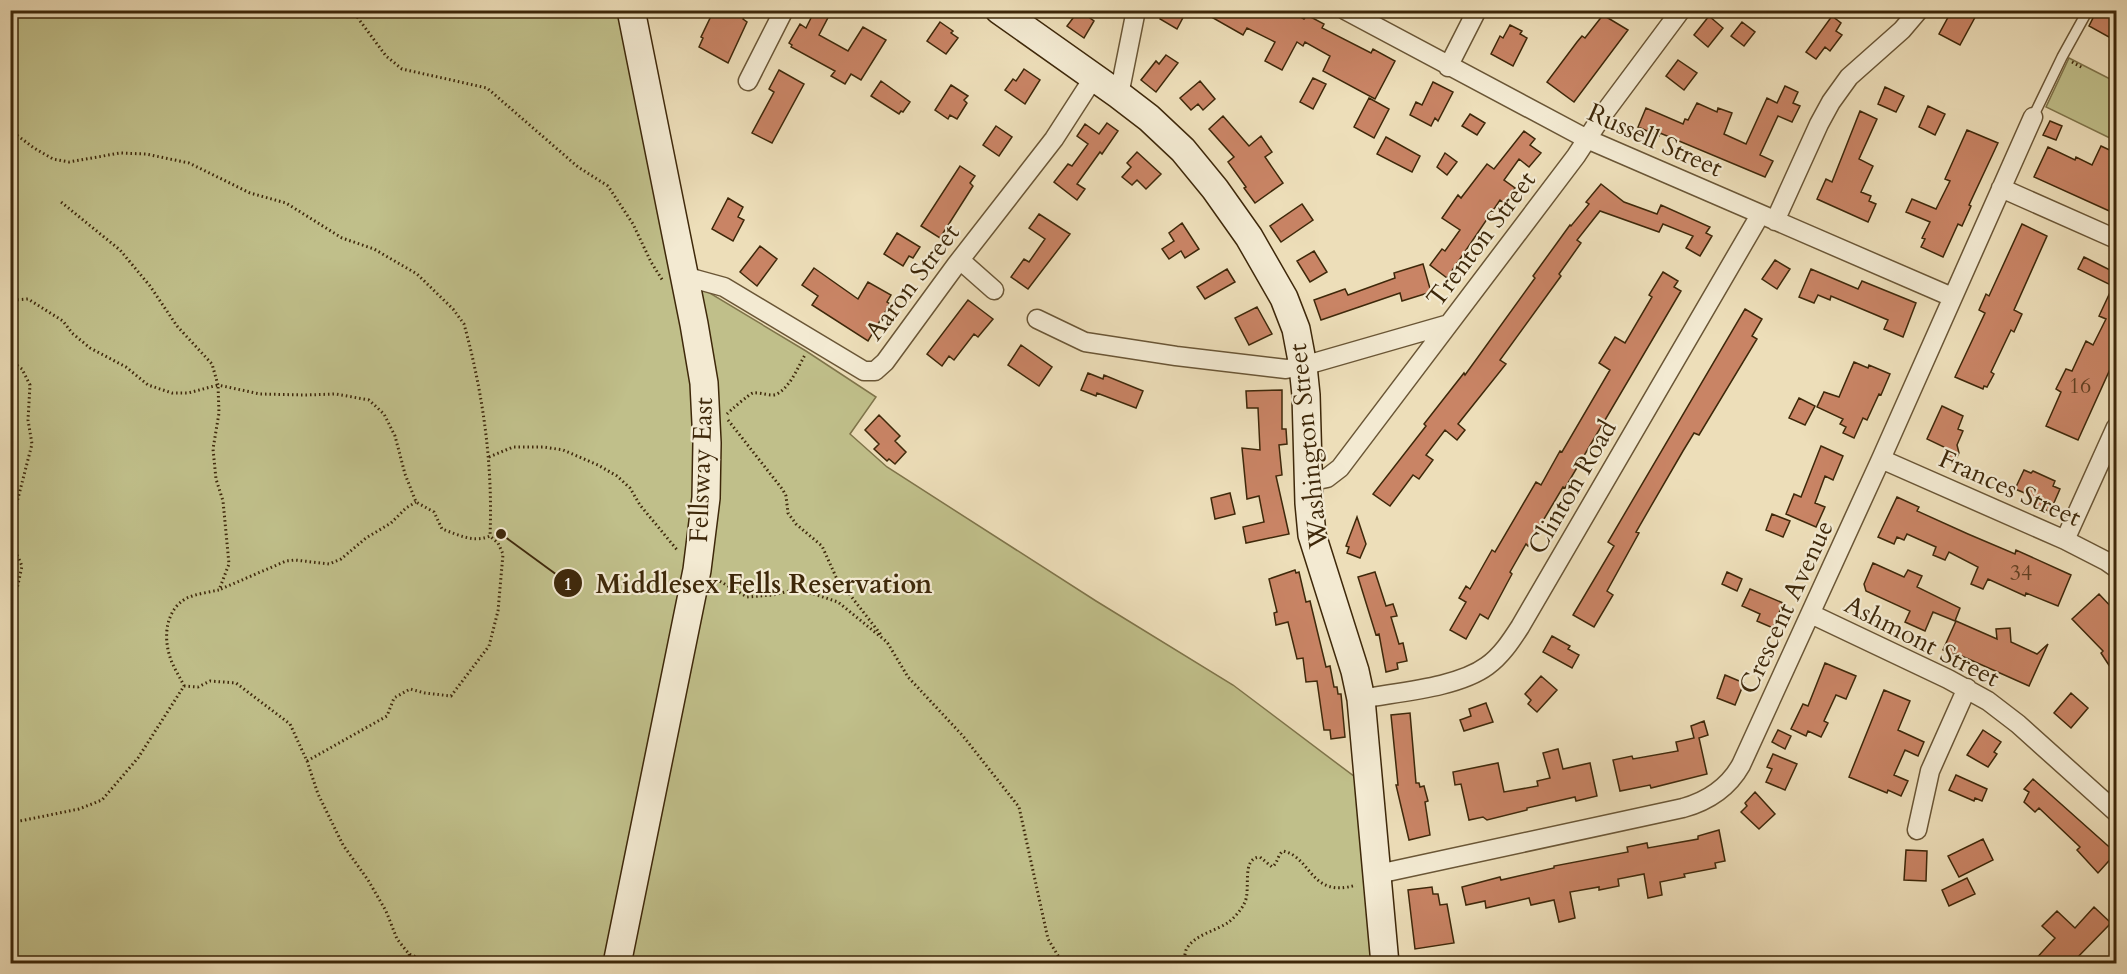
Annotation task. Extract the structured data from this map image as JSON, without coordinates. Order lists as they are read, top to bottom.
{
  "streets": {
    "main road": ["Washington Street", "Fellsway East"],
    "street": [
      "Russell Street",
      "Trenton Street",
      "Aaron Street",
      "Clinton Road",
      "Frances Street",
      "Crescent Avenue",
      "Ashmont Street"
    ]
  },
  "crossings": [
    ["Russell Street", "Trenton Street"],
    ["Russell Street", "Clinton Road"],
    ["Russell Street", "Crescent Avenue"],
    ["Trenton Street", "Washington Street"],
    ["Aaron Street", "Washington Street"],
    ["Aaron Street", "Fellsway East"],
    ["Washington Street", "Clinton Road"],
    ["Washington Street", "Crescent Avenue"],
    ["Frances Street", "Crescent Avenue"],
    ["Crescent Avenue", "Ashmont Street"]
  ],
  "places": ["Middlesex Fells Reservation"],
  "house_numbers": ["16", "34"]
}
